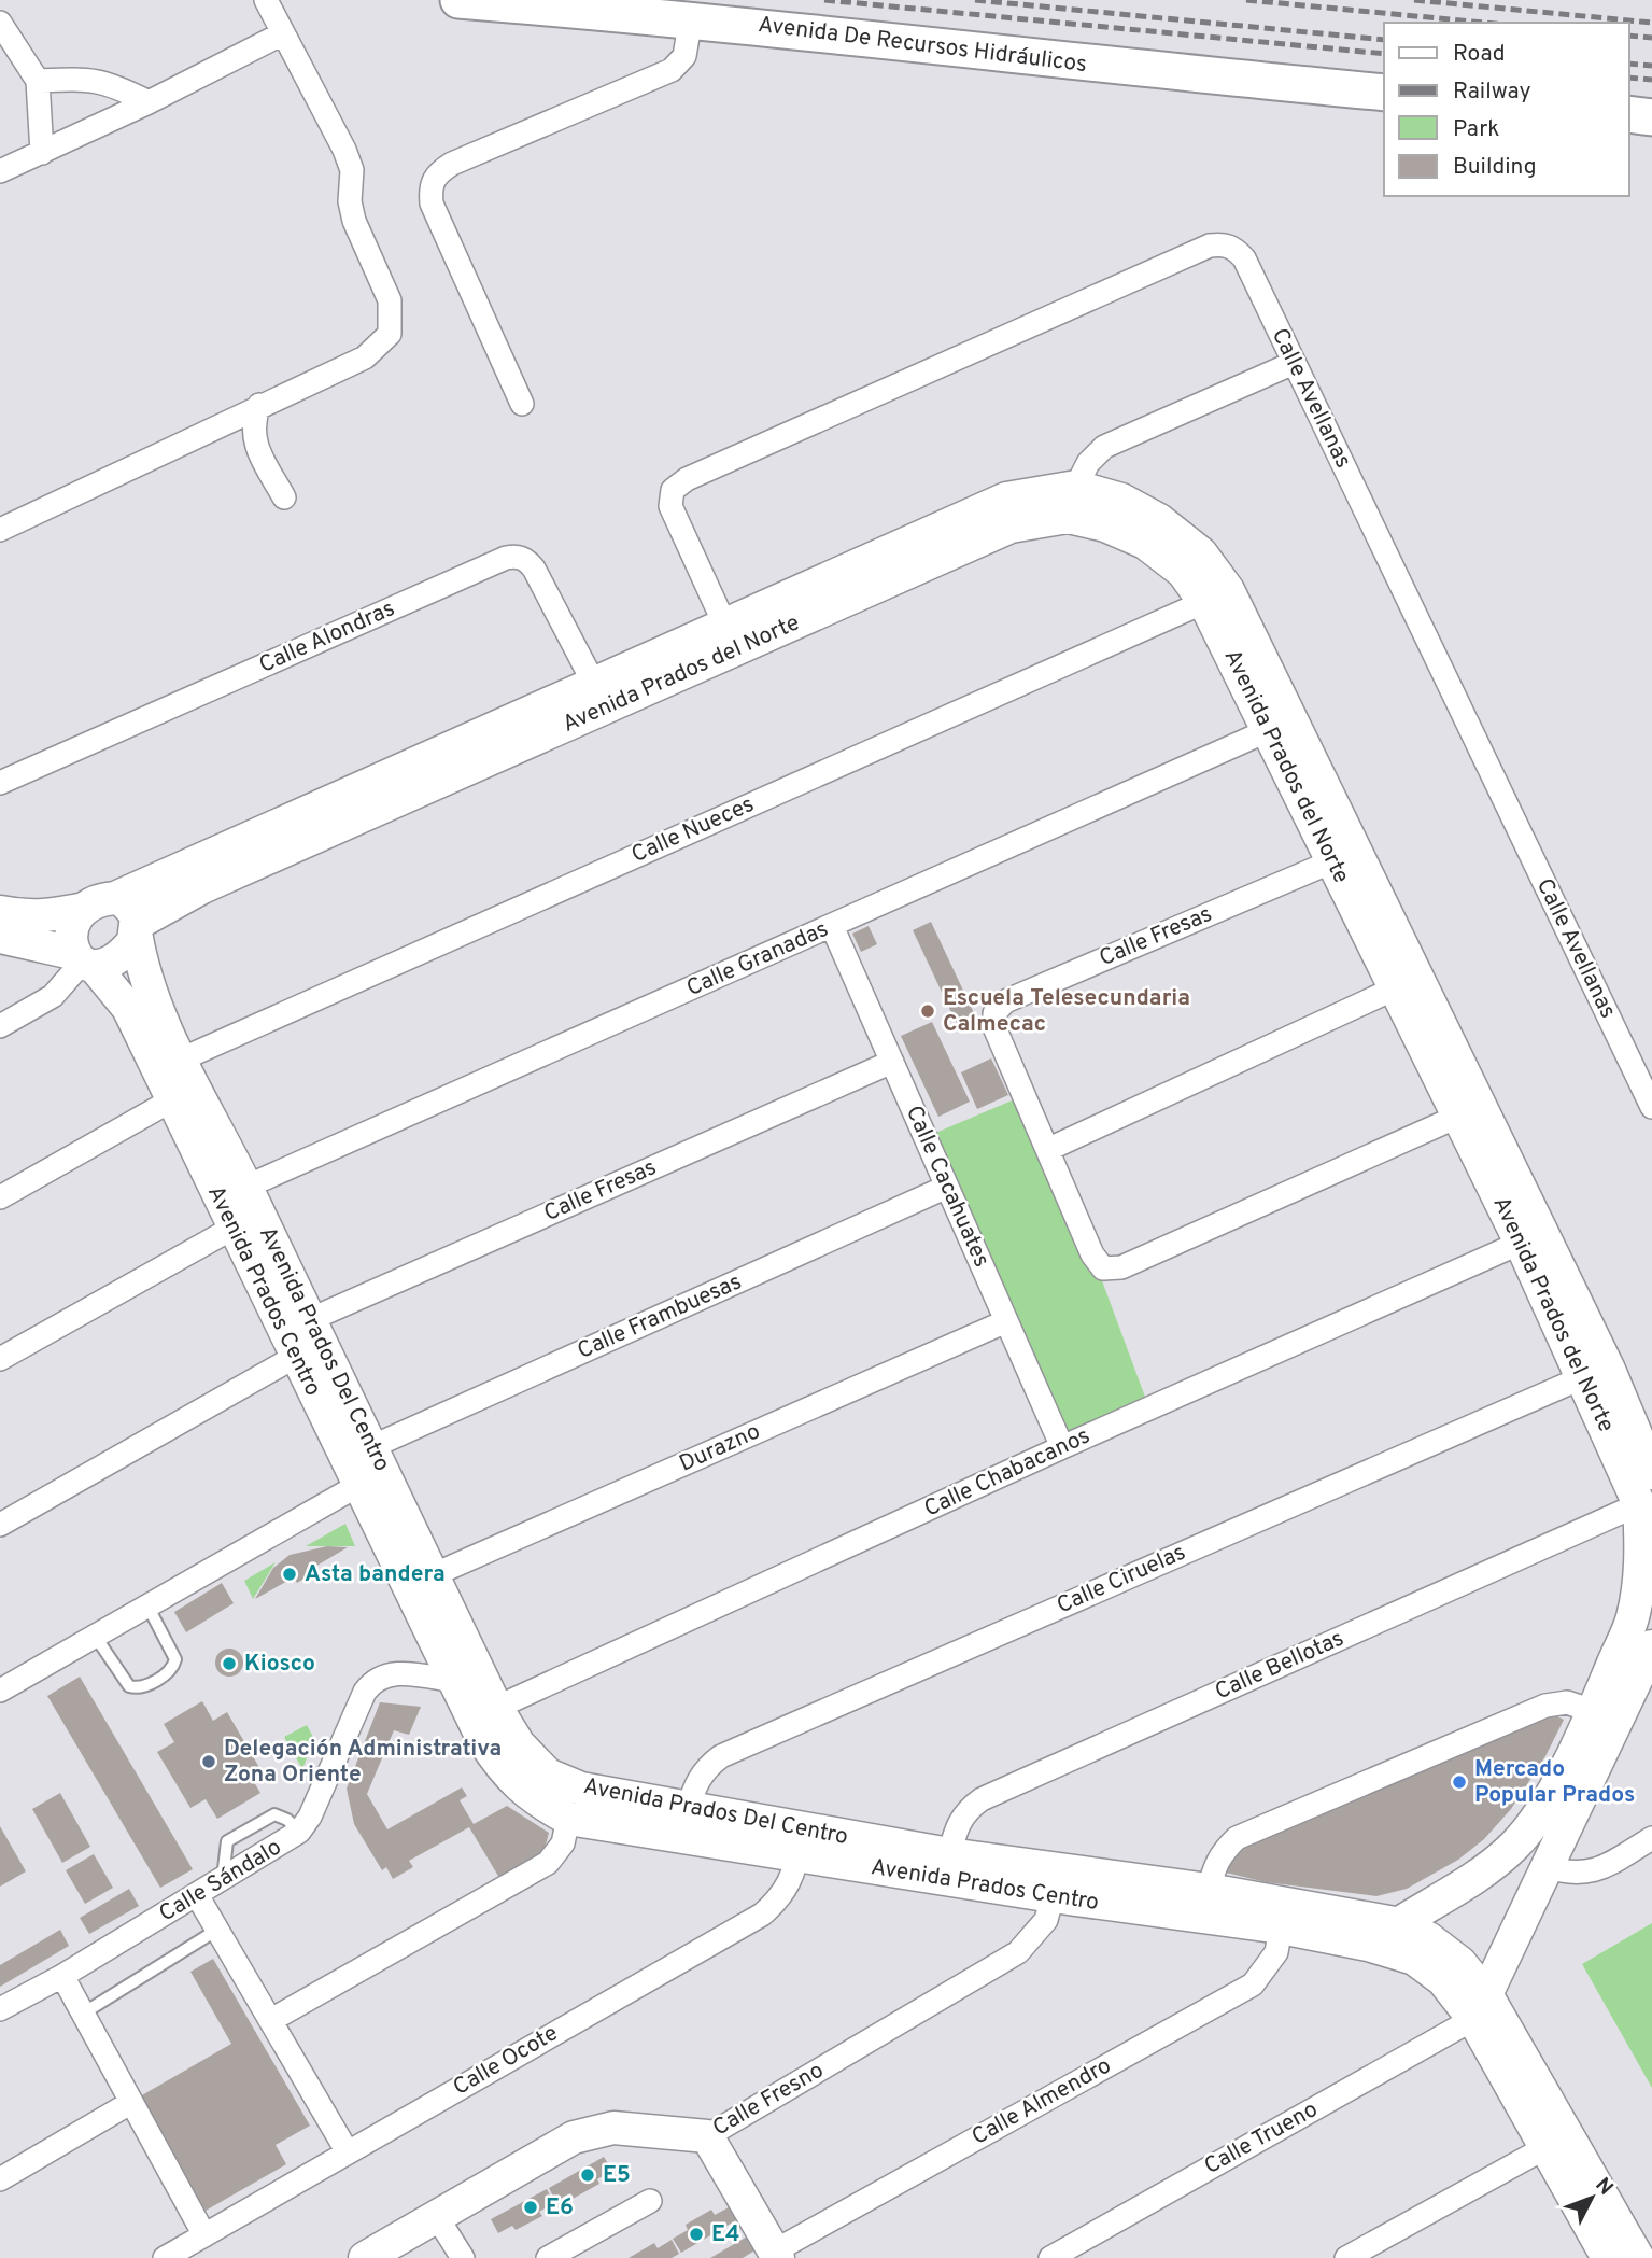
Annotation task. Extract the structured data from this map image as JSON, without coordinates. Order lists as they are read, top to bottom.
{
  "streets": {
    "main road": [
      "Avenida De Recursos Hidráulicos",
      "Avenida Prados del Norte",
      "Avenida Prados Centro",
      "Avenida Prados Del Centro",
      "Calle Fresno"
    ],
    "street": [
      "Calle Avellanas",
      "Calle Alondras",
      "Calle Nueces",
      "Calle Fresas",
      "Calle Granadas",
      "Calle Cacahuates",
      "Calle Frambuesas",
      "Durazno",
      "Calle Chabacanos",
      "Calle Ciruelas",
      "Calle Bellotas",
      "Calle Sándalo",
      "Calle Ocote",
      "Calle Almendro",
      "Calle Trueno"
    ]
  },
  "crossings": [
    ["Calle Avellanas", "Avenida Prados del Norte"],
    ["Calle Alondras", "Avenida Prados del Norte"],
    ["Avenida Prados del Norte", "Calle Nueces"],
    ["Avenida Prados del Norte", "Calle Fresas"],
    ["Avenida Prados del Norte", "Calle Granadas"],
    ["Avenida Prados del Norte", "Avenida Prados Centro"],
    ["Avenida Prados del Norte", "Avenida Prados Del Centro"],
    ["Avenida Prados del Norte", "Calle Chabacanos"],
    ["Avenida Prados del Norte", "Calle Ciruelas"],
    ["Avenida Prados del Norte", "Calle Bellotas"],
    ["Avenida Prados del Norte", "Calle Trueno"],
    ["Calle Nueces", "Avenida Prados Del Centro"],
    ["Calle Fresas", "Calle Cacahuates"],
    ["Calle Fresas", "Avenida Prados Del Centro"],
    ["Calle Granadas", "Calle Cacahuates"],
    ["Calle Granadas", "Avenida Prados Del Centro"],
    ["Calle Cacahuates", "Calle Frambuesas"],
    ["Calle Cacahuates", "Durazno"],
    ["Calle Cacahuates", "Calle Chabacanos"],
    ["Avenida Prados Centro", "Calle Frambuesas"],
    ["Avenida Prados Centro", "Avenida Prados Del Centro"],
    ["Avenida Prados Centro", "Calle Sándalo"],
    ["Avenida Prados Centro", "Calle Ocote"],
    ["Avenida Prados Centro", "Calle Fresno"],
    ["Avenida Prados Centro", "Calle Almendro"],
    ["Avenida Prados Centro", "Calle Trueno"],
    ["Calle Frambuesas", "Avenida Prados Del Centro"],
    ["Avenida Prados Del Centro", "Durazno"],
    ["Avenida Prados Del Centro", "Calle Chabacanos"],
    ["Avenida Prados Del Centro", "Calle Ciruelas"],
    ["Avenida Prados Del Centro", "Calle Bellotas"],
    ["Avenida Prados Del Centro", "Calle Ocote"],
    ["Avenida Prados Del Centro", "Calle Trueno"]
  ],
  "places": [
    "Escuela Telesecundaria Calmecac",
    "Asta bandera",
    "Kiosco",
    "Delegación Administrativa Zona Oriente",
    "Mercado Popular Prados",
    "E5",
    "E6",
    "E4"
  ],
  "legend": [
    "Road",
    "Railway",
    "Park",
    "Building"
  ],
  "north": "top right"
}
